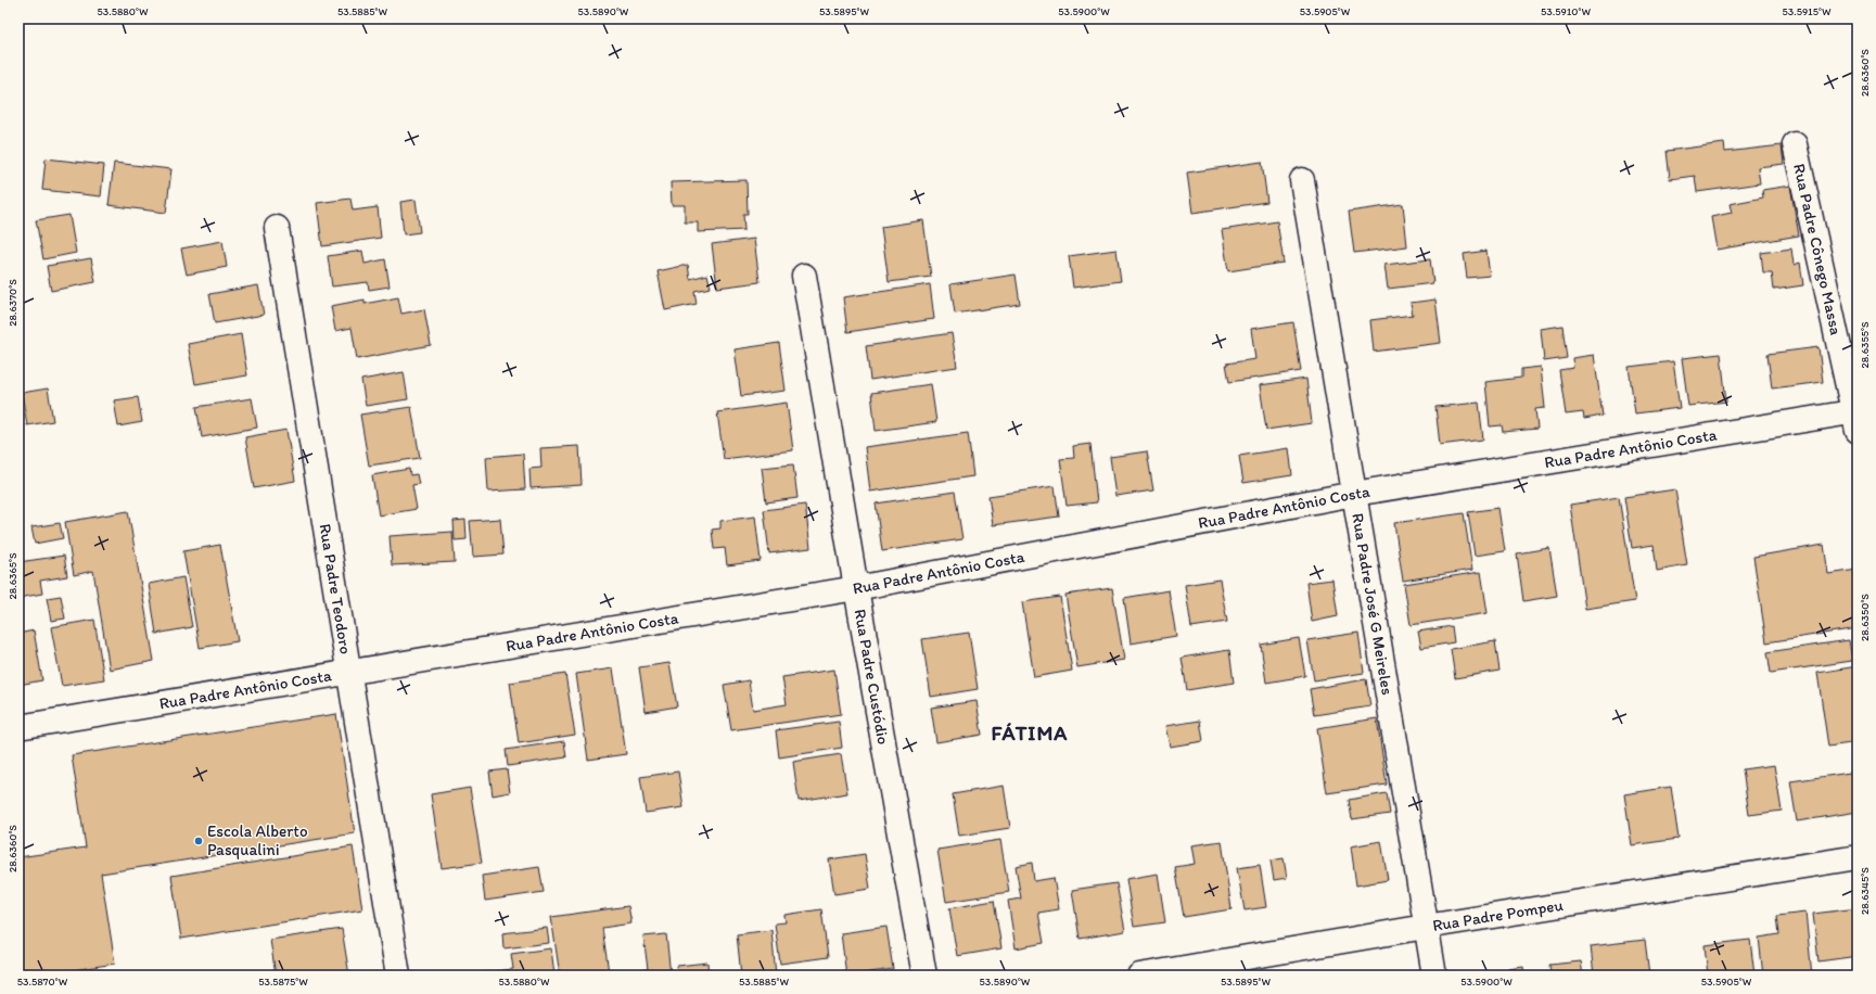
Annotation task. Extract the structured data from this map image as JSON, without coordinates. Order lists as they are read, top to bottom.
{
  "streets": {
    "street": [
      "Rua Padre Cônego Massa",
      "Rua Padre Antônio Costa",
      "Rua Padre Teodoro",
      "Rua Padre José G Meireles",
      "Rua Padre Custódio",
      "Rua Padre Pompeu"
    ]
  },
  "crossings": [
    ["Rua Padre Cônego Massa", "Rua Padre Antônio Costa"],
    ["Rua Padre Antônio Costa", "Rua Padre Teodoro"],
    ["Rua Padre Antônio Costa", "Rua Padre José G Meireles"],
    ["Rua Padre Antônio Costa", "Rua Padre Custódio"],
    ["Rua Padre José G Meireles", "Rua Padre Pompeu"]
  ],
  "districts": ["FÁTIMA"],
  "places": ["Escola Alberto Pasqualini"],
  "coordinates": [
    "53.5880°W",
    "53.5885°W",
    "53.5890°W",
    "53.5895°W",
    "53.5900°W",
    "53.5905°W",
    "53.5910°W",
    "53.5915°W",
    "28.6360°S",
    "28.6370°S",
    "28.6355°S",
    "28.6365°S",
    "28.6350°S",
    "28.6345°S",
    "53.5870°W",
    "53.5875°W"
  ]
}
